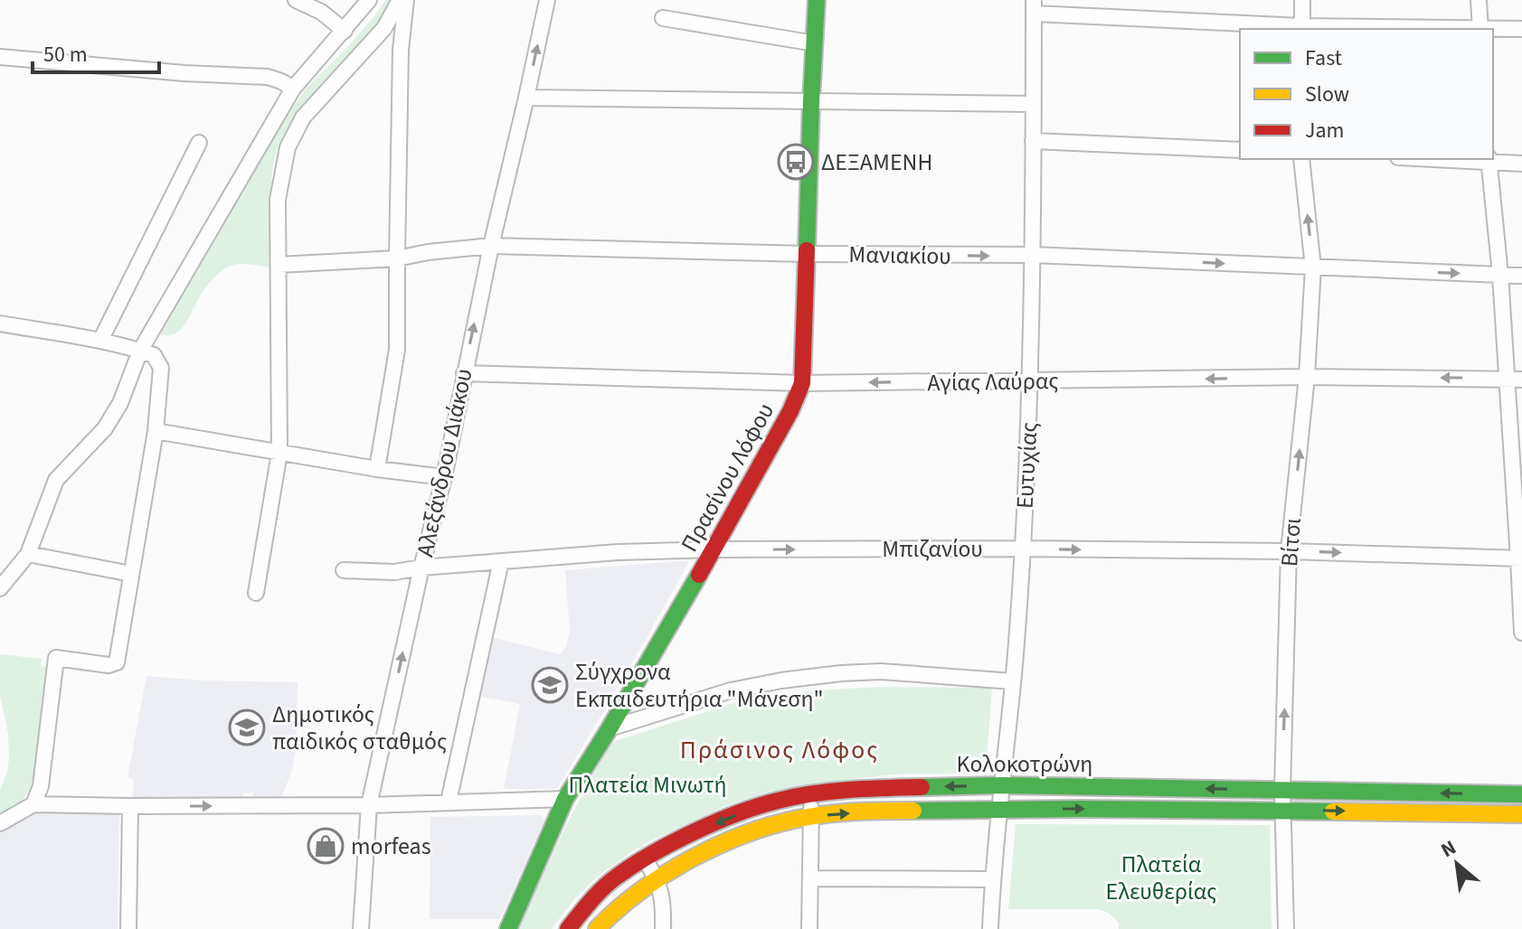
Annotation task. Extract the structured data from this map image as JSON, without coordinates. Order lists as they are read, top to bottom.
{
  "streets": {
    "street": [
      "Μανιακίου",
      "Αγίας Λαύρας",
      "Αλεξάνδρου Διάκου",
      "Ευτυχίας",
      "Πρασίνου Λόφου",
      "Βίτσι",
      "Μπιζανίου",
      "Κολοκοτρώνη"
    ]
  },
  "crossings": [
    ["Μανιακίου", "Αλεξάνδρου Διάκου"],
    ["Μανιακίου", "Ευτυχίας"],
    ["Μανιακίου", "Πρασίνου Λόφου"],
    ["Μανιακίου", "Βίτσι"],
    ["Αγίας Λαύρας", "Αλεξάνδρου Διάκου"],
    ["Αγίας Λαύρας", "Ευτυχίας"],
    ["Αγίας Λαύρας", "Πρασίνου Λόφου"],
    ["Αγίας Λαύρας", "Βίτσι"],
    ["Αλεξάνδρου Διάκου", "Μπιζανίου"],
    ["Ευτυχίας", "Μπιζανίου"],
    ["Ευτυχίας", "Κολοκοτρώνη"],
    ["Πρασίνου Λόφου", "Μπιζανίου"],
    ["Βίτσι", "Μπιζανίου"],
    ["Βίτσι", "Κολοκοτρώνη"]
  ],
  "one_way": ["Αγίας Λαύρας", "Βίτσι", "Μπιζανίου"],
  "districts": ["Πράσινος Λόφος"],
  "parks": ["Πλατεία Μινωτή", "Πλατεία Ελευθερίας"],
  "places": {
    "bus stop": ["ΔΕΞΑΜΕΝΗ"],
    "school or university": ["Σύγχρονα Εκπαιδευτήρια \"Μάνεση\"", "Δημοτικός παιδικός σταθμός"],
    "shop": ["morfeas"]
  },
  "legend": ["Fast", "Slow", "Jam"],
  "scale_bar": "50 m",
  "north": "top left"
}
